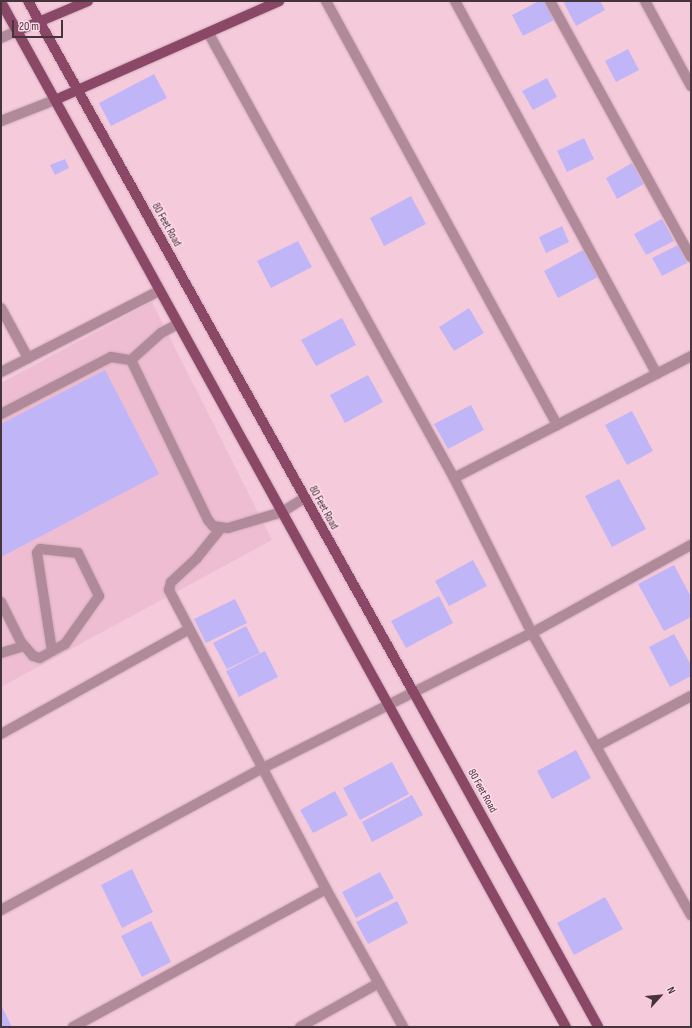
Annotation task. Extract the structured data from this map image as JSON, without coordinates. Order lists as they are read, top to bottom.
{
  "streets": {
    "main road": ["80 Feet Road"]
  },
  "scale_bar": "20 m",
  "north": "top right"
}
